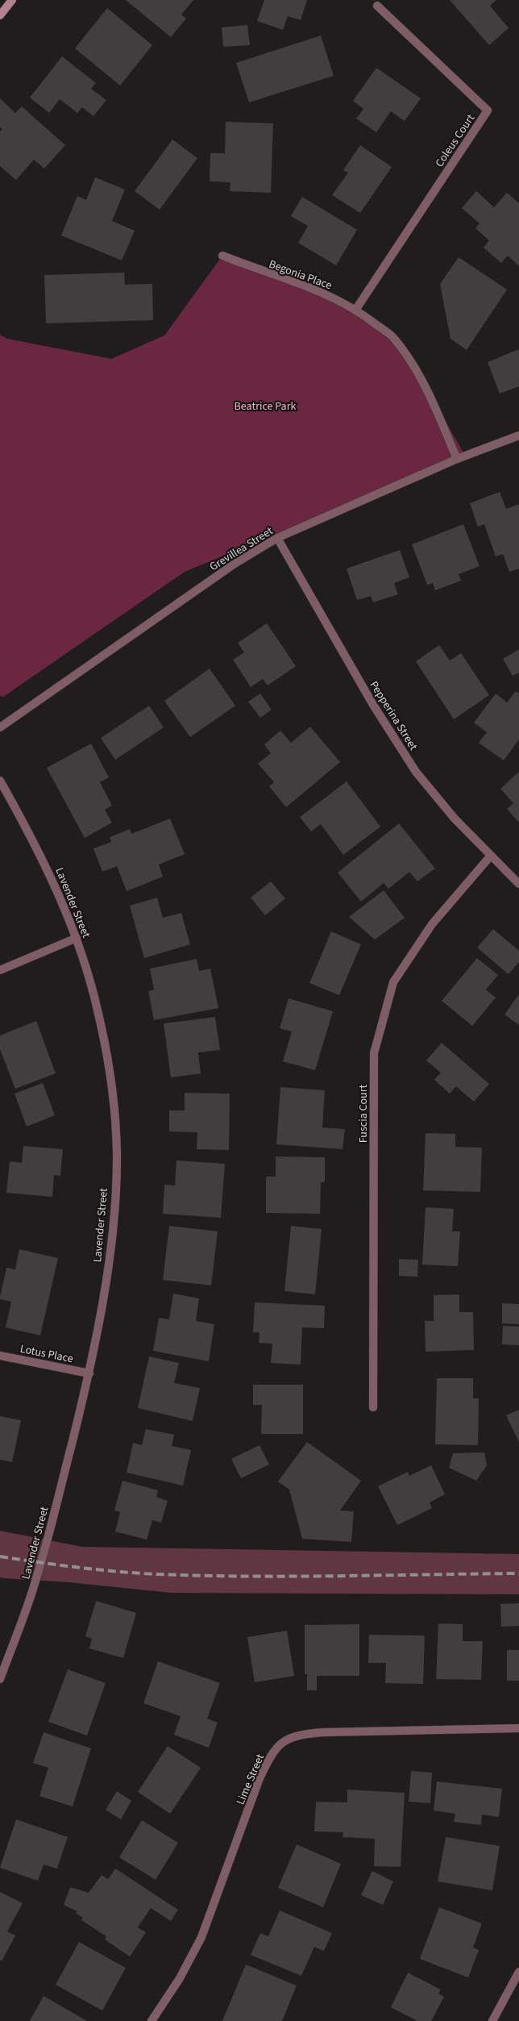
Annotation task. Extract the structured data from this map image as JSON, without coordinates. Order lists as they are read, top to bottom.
{
  "streets": {
    "street": [
      "Coleus Court",
      "Begonia Place",
      "Grevillea Street",
      "Pepperina Street",
      "Lavender Street",
      "Fuscia Court",
      "Lotus Place",
      "Lime Street"
    ]
  },
  "crossings": [
    ["Coleus Court", "Begonia Place"],
    ["Begonia Place", "Grevillea Street"],
    ["Grevillea Street", "Pepperina Street"],
    ["Pepperina Street", "Fuscia Court"],
    ["Lavender Street", "Lotus Place"]
  ],
  "parks": ["Beatrice Park"]
}
